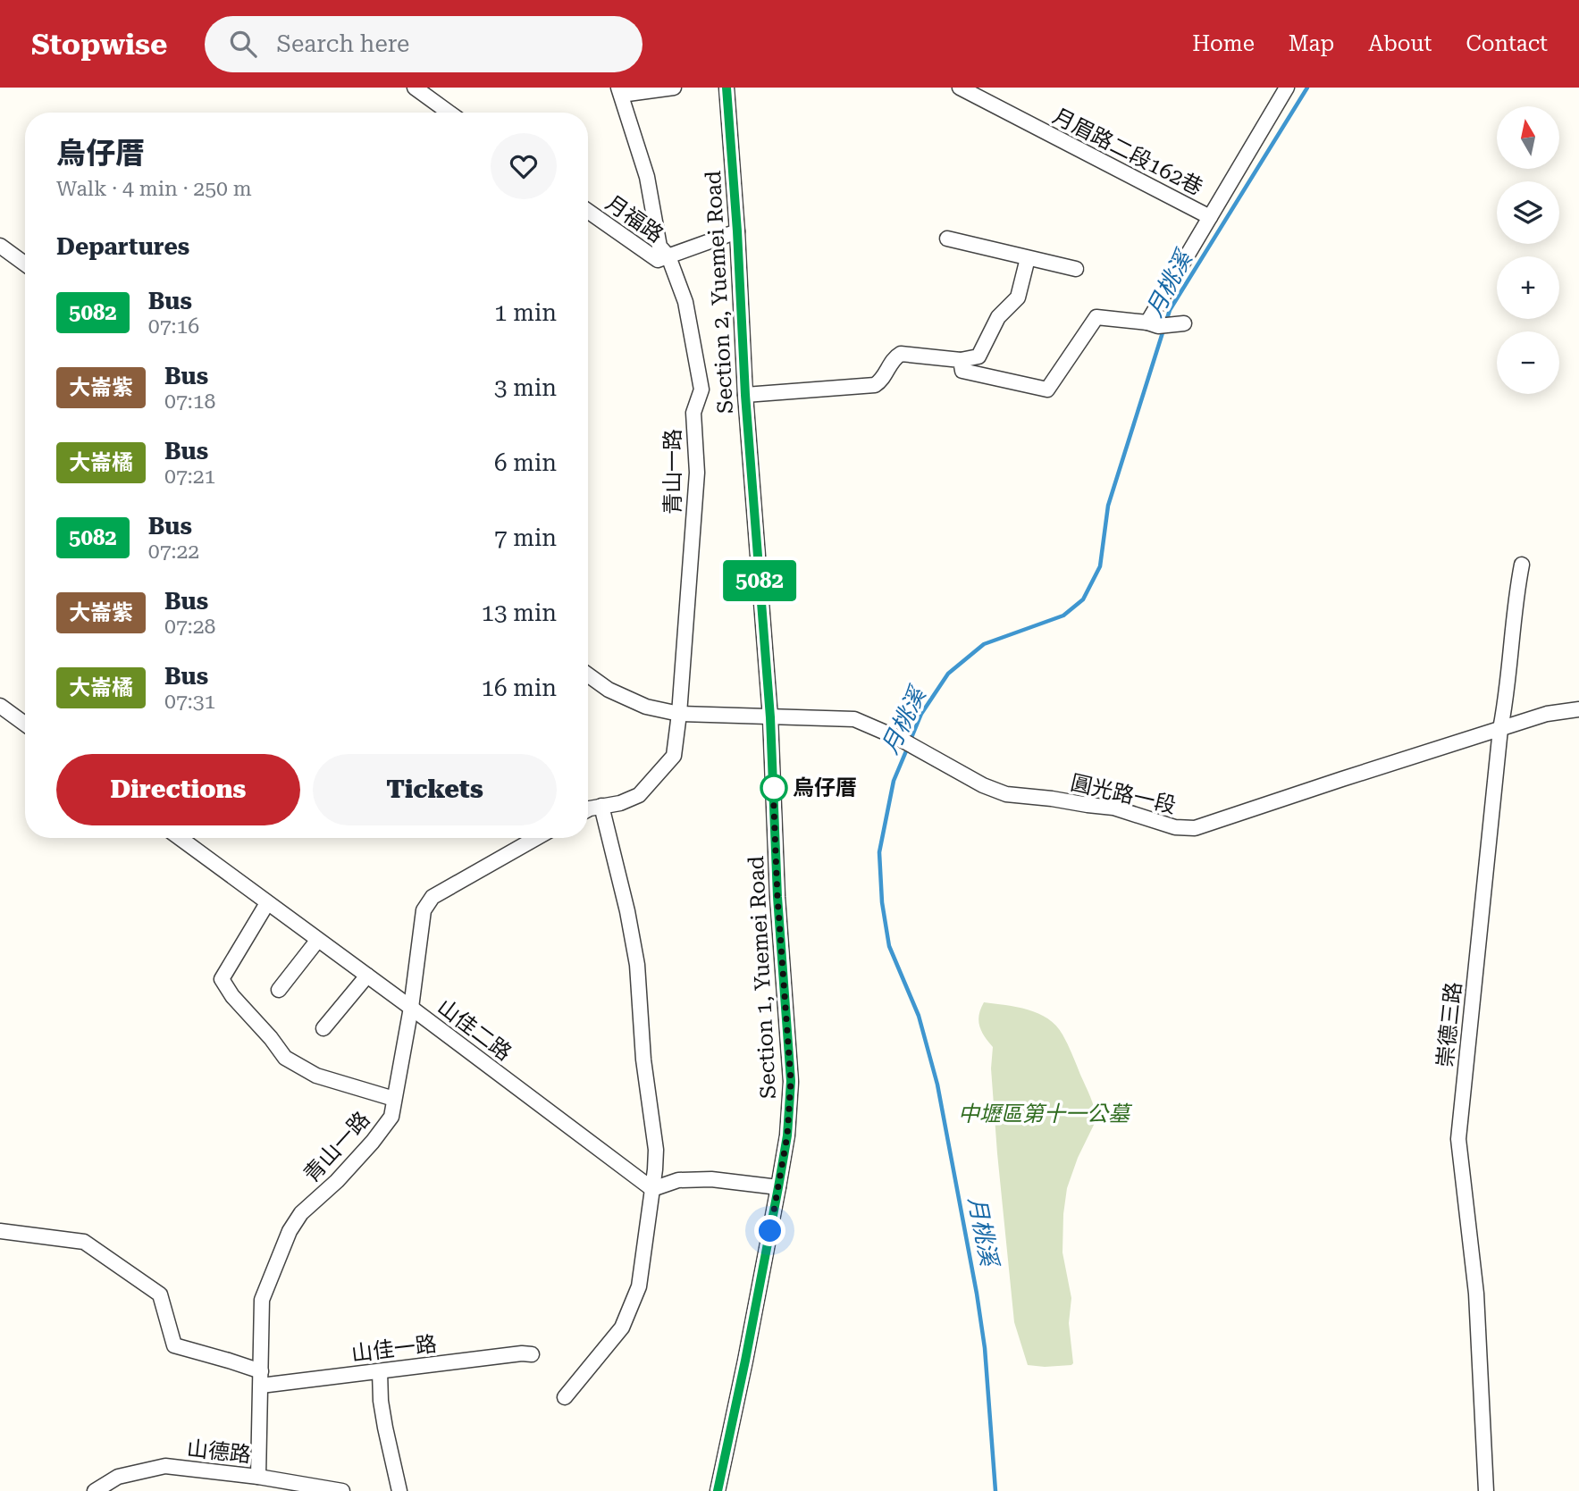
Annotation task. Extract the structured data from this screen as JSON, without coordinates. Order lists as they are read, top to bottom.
{
  "streets": {
    "street": [
      "月眉路二段162巷",
      "月福路",
      "Section 2, Yuemei Road",
      "青山一路",
      "圓光路一段",
      "Section 1, Yuemei Road",
      "崇德三路",
      "山佳二路",
      "山佳一路",
      "山德路"
    ]
  },
  "crossings": [
    ["月福路", "Section 2, Yuemei Road"],
    ["月福路", "青山一路"],
    ["Section 2, Yuemei Road", "圓光路一段"],
    ["Section 2, Yuemei Road", "Section 1, Yuemei Road"],
    ["青山一路", "圓光路一段"],
    ["青山一路", "山佳二路"],
    ["青山一路", "山佳一路"],
    ["青山一路", "山德路"],
    ["圓光路一段", "Section 1, Yuemei Road"],
    ["圓光路一段", "崇德三路"]
  ],
  "water": ["月桃溪"],
  "parks": ["中壢區第十一公墓"],
  "places": ["烏仔厝"],
  "lines": ["bus line 5082"],
  "north": "top",
  "page": {
    "header": "Stopwise",
    "search": "Search here",
    "nav": [
      "Home",
      "Map",
      "About",
      "Contact"
    ],
    "on_map": "5082",
    "map_buttons": ["+", "−"],
    "heading": [
      ["烏仔厝", "Walk · 4 min · 250 m"],
      "Departures"
    ],
    "list": [
      {
        "mark": "5082",
        "name": "Bus",
        "note": "07:16",
        "value": "1 min"
      },
      {
        "mark": "大崙紫",
        "name": "Bus",
        "note": "07:18",
        "value": "3 min"
      },
      {
        "mark": "大崙橘",
        "name": "Bus",
        "note": "07:21",
        "value": "6 min"
      },
      {
        "mark": "5082",
        "name": "Bus",
        "note": "07:22",
        "value": "7 min"
      },
      {
        "mark": "大崙紫",
        "name": "Bus",
        "note": "07:28",
        "value": "13 min"
      },
      {
        "mark": "大崙橘",
        "name": "Bus",
        "note": "07:31",
        "value": "16 min"
      }
    ],
    "buttons": ["Directions", "Tickets"]
  }
}
